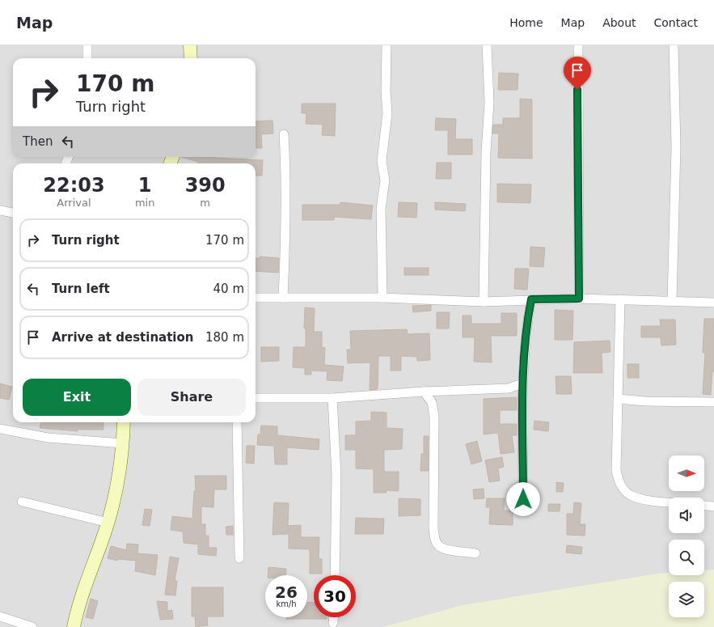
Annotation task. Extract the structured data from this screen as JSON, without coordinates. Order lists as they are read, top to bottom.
{
  "north": "right",
  "page": {
    "header": "Map",
    "nav": [
      "Home",
      "Map",
      "About",
      "Contact"
    ],
    "turn": ["170 m", "Turn right"],
    "then": "Then",
    "eta": [
      "22:03",
      "Arrival",
      "1",
      "min",
      "390",
      "m"
    ],
    "list": [
      {
        "name": "Turn right",
        "value": "170 m"
      },
      {
        "name": "Turn left",
        "value": "40 m"
      },
      {
        "name": "Arrive at destination",
        "value": "180 m"
      }
    ],
    "buttons": ["Exit", "Share"],
    "speed": "26 km/h",
    "limit": "30"
  }
}
